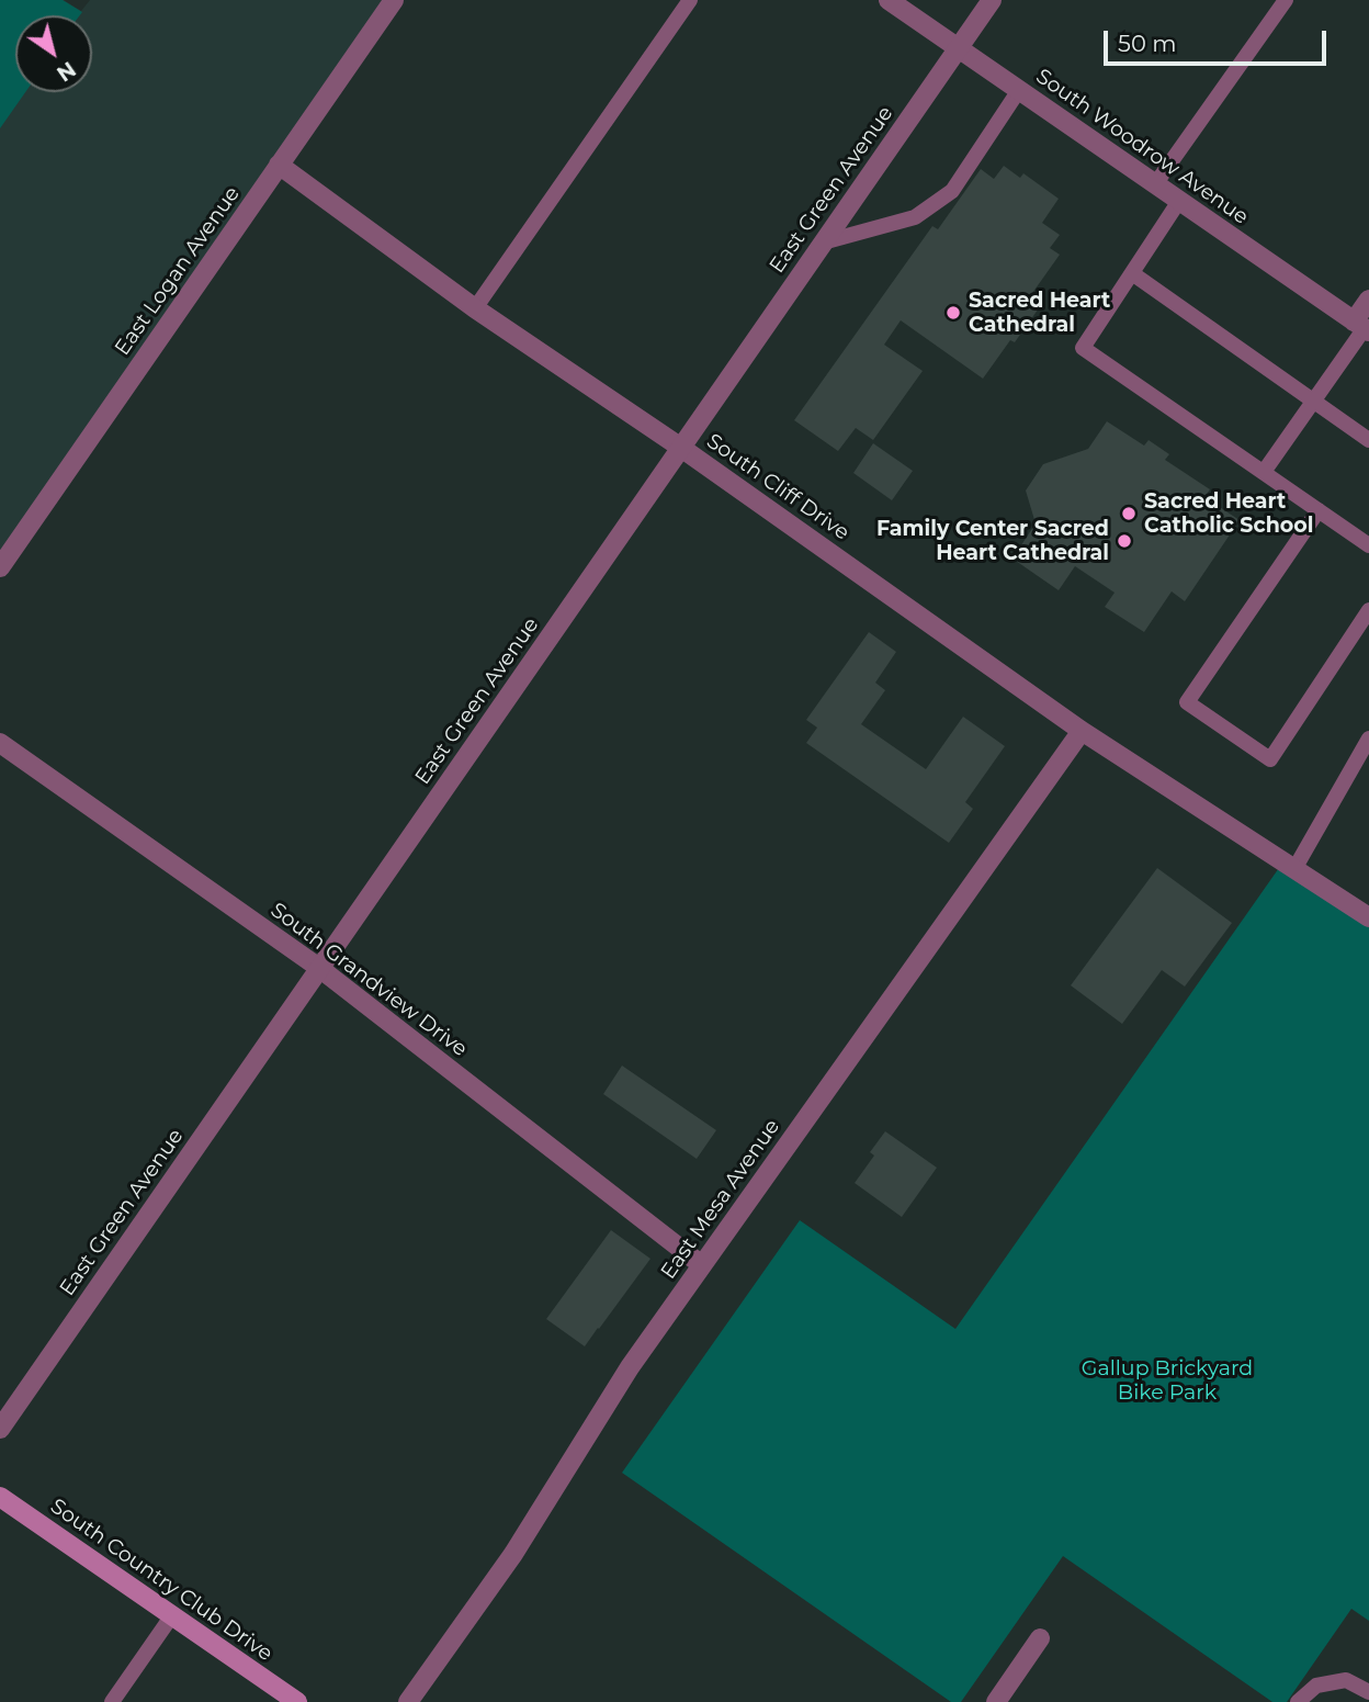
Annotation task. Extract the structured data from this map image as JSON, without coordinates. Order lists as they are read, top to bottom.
{
  "streets": {
    "main road": ["South Country Club Drive"],
    "street": [
      "South Woodrow Avenue",
      "East Green Avenue",
      "East Logan Avenue",
      "South Cliff Drive",
      "South Grandview Drive",
      "East Mesa Avenue"
    ]
  },
  "crossings": [
    ["South Woodrow Avenue", "East Green Avenue"],
    ["East Green Avenue", "South Cliff Drive"],
    ["East Green Avenue", "South Grandview Drive"],
    ["East Logan Avenue", "South Cliff Drive"],
    ["South Cliff Drive", "East Mesa Avenue"],
    ["South Grandview Drive", "East Mesa Avenue"]
  ],
  "parks": ["Gallup Brickyard Bike Park"],
  "places": ["Sacred Heart Cathedral", "Sacred Heart Catholic School", "Family Center Sacred Heart Cathedral"],
  "scale_bar": "50 m",
  "north": "bottom right"
}
